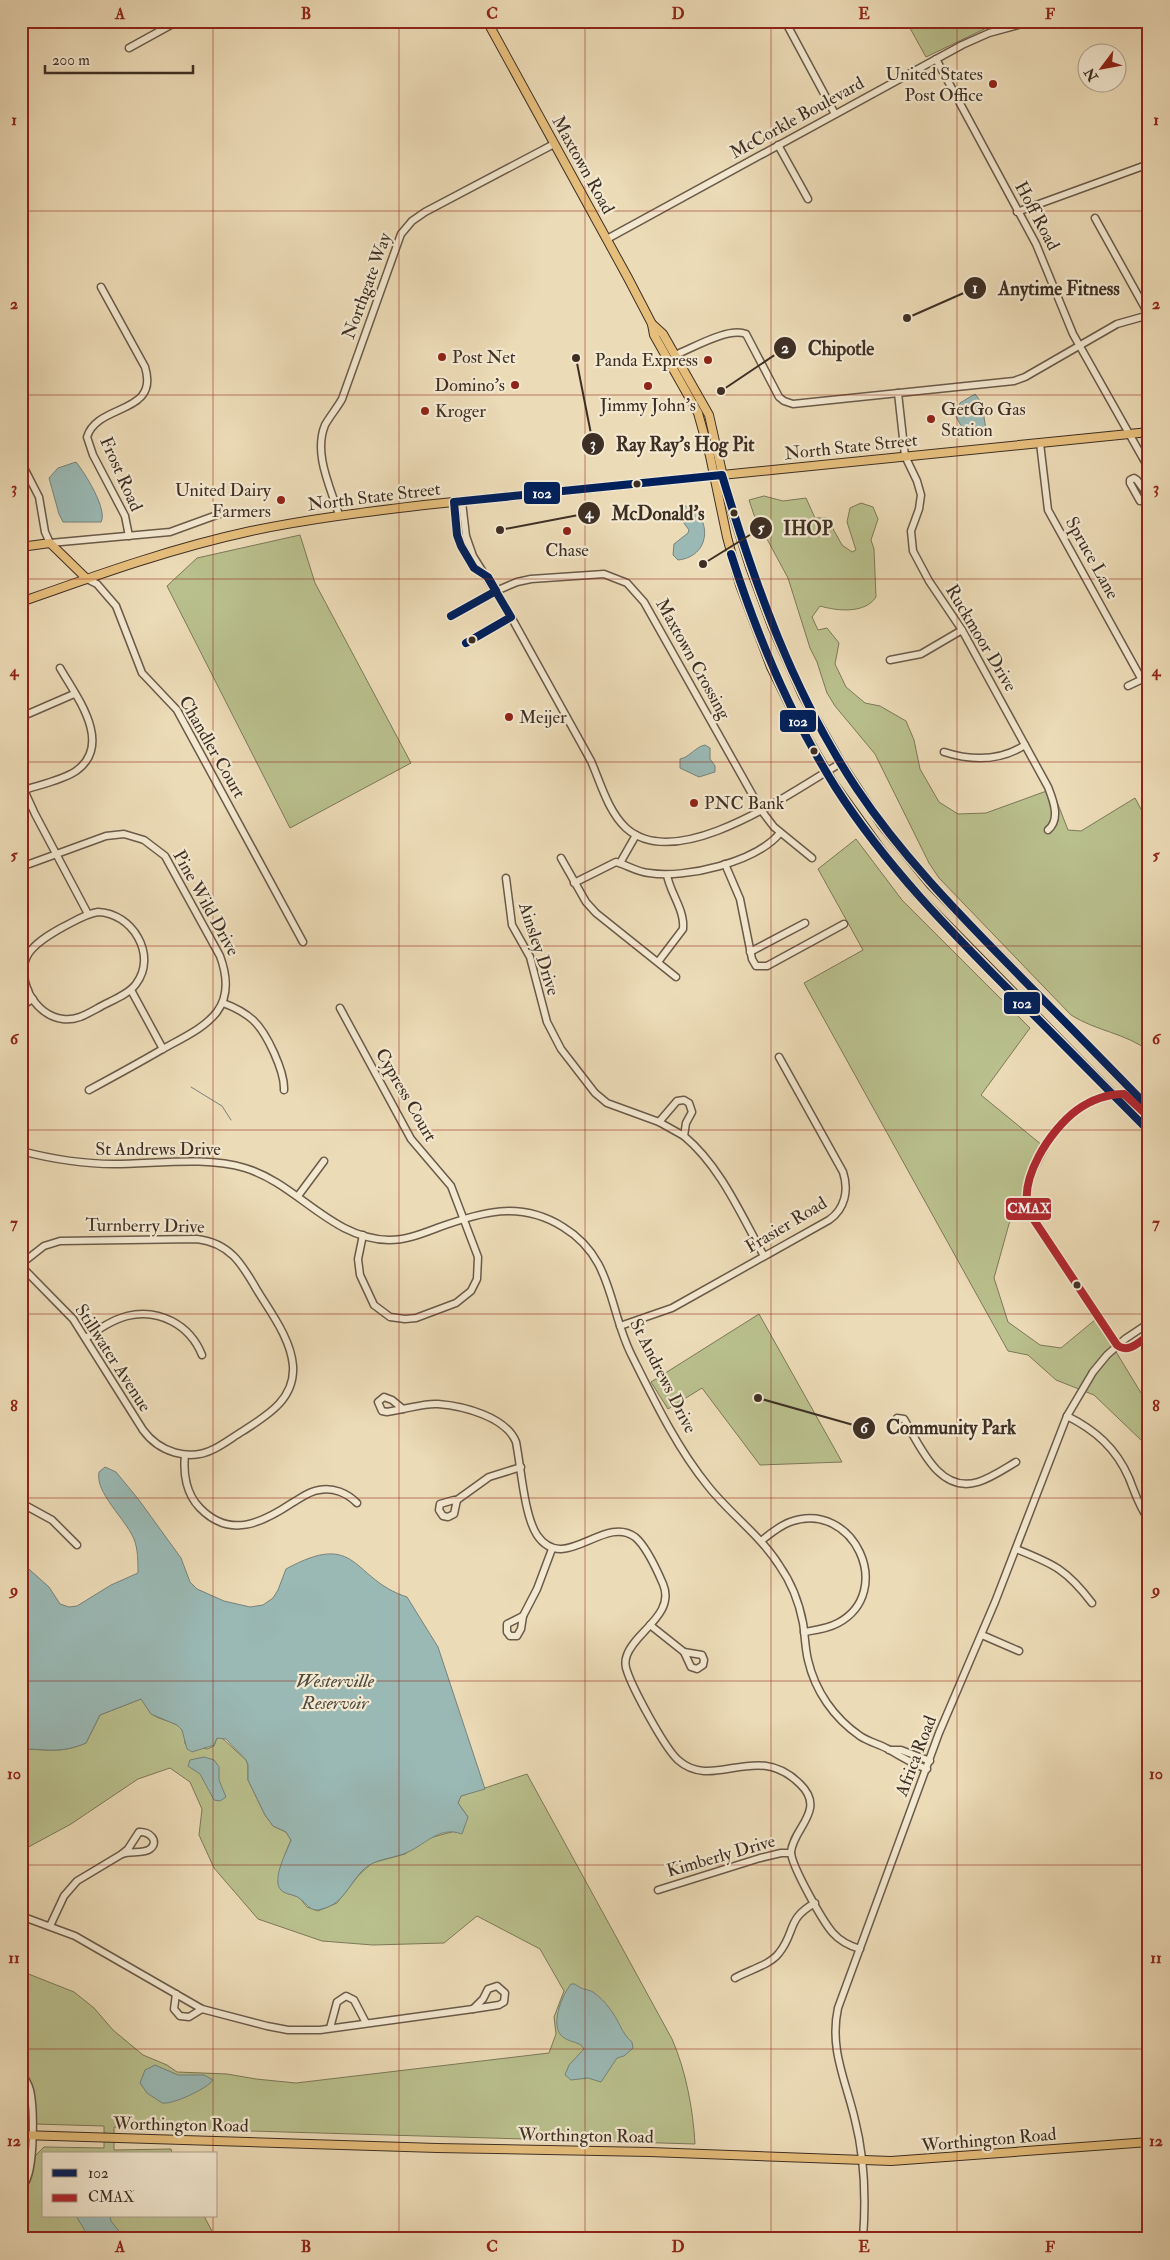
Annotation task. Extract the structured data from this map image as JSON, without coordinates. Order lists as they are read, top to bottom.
{
  "streets": {
    "main road": ["Maxtown Road", "North State Street", "Worthington Road"],
    "street": [
      "McCorkle Boulevard",
      "Hoff Road",
      "Northgate Way",
      "Frost Road",
      "Spruce Lane",
      "Ruckmoor Drive",
      "Maxtown Crossing",
      "Chandler Court",
      "Pine Wild Drive",
      "Ainsley Drive",
      "Cypress Court",
      "St Andrews Drive",
      "Frasier Road",
      "Turnberry Drive",
      "Stillwater Avenue",
      "Africa Road",
      "Kimberly Drive"
    ]
  },
  "crossings": [
    ["McCorkle Boulevard", "Maxtown Road"],
    ["McCorkle Boulevard", "Hoff Road"],
    ["Maxtown Road", "Northgate Way"],
    ["Maxtown Road", "North State Street"],
    ["Hoff Road", "North State Street"],
    ["Northgate Way", "North State Street"],
    ["North State Street", "Spruce Lane"],
    ["North State Street", "Ruckmoor Drive"],
    ["North State Street", "Chandler Court"],
    ["Ainsley Drive", "Frasier Road"],
    ["Cypress Court", "St Andrews Drive"],
    ["St Andrews Drive", "Frasier Road"],
    ["St Andrews Drive", "Africa Road"],
    ["Turnberry Drive", "Stillwater Avenue"],
    ["Africa Road", "Worthington Road"]
  ],
  "water": ["Westerville Reservoir"],
  "places": [
    "United States Post Office",
    "Anytime Fitness",
    "Post Net",
    "Ray Ray's Hog Pit",
    "Panda Express",
    "Domino's",
    "Jimmy John's",
    "Chipotle",
    "Kroger",
    "GetGo Gas Station",
    "United Dairy Farmers",
    "McDonald's",
    "Chase",
    "IHOP",
    "Meijer",
    "PNC Bank",
    "Community Park"
  ],
  "lines": ["transit line 102", "transit line CMAX"],
  "legend": ["102", "CMAX"],
  "scale_bar": "200 m",
  "north": "bottom left",
  "grid": {
    "columns": [
      "A",
      "B",
      "C",
      "D",
      "E",
      "F"
    ],
    "rows": [
      "1",
      "2",
      "3",
      "4",
      "5",
      "6",
      "7",
      "8",
      "9",
      "10",
      "11",
      "12"
    ]
  }
}
